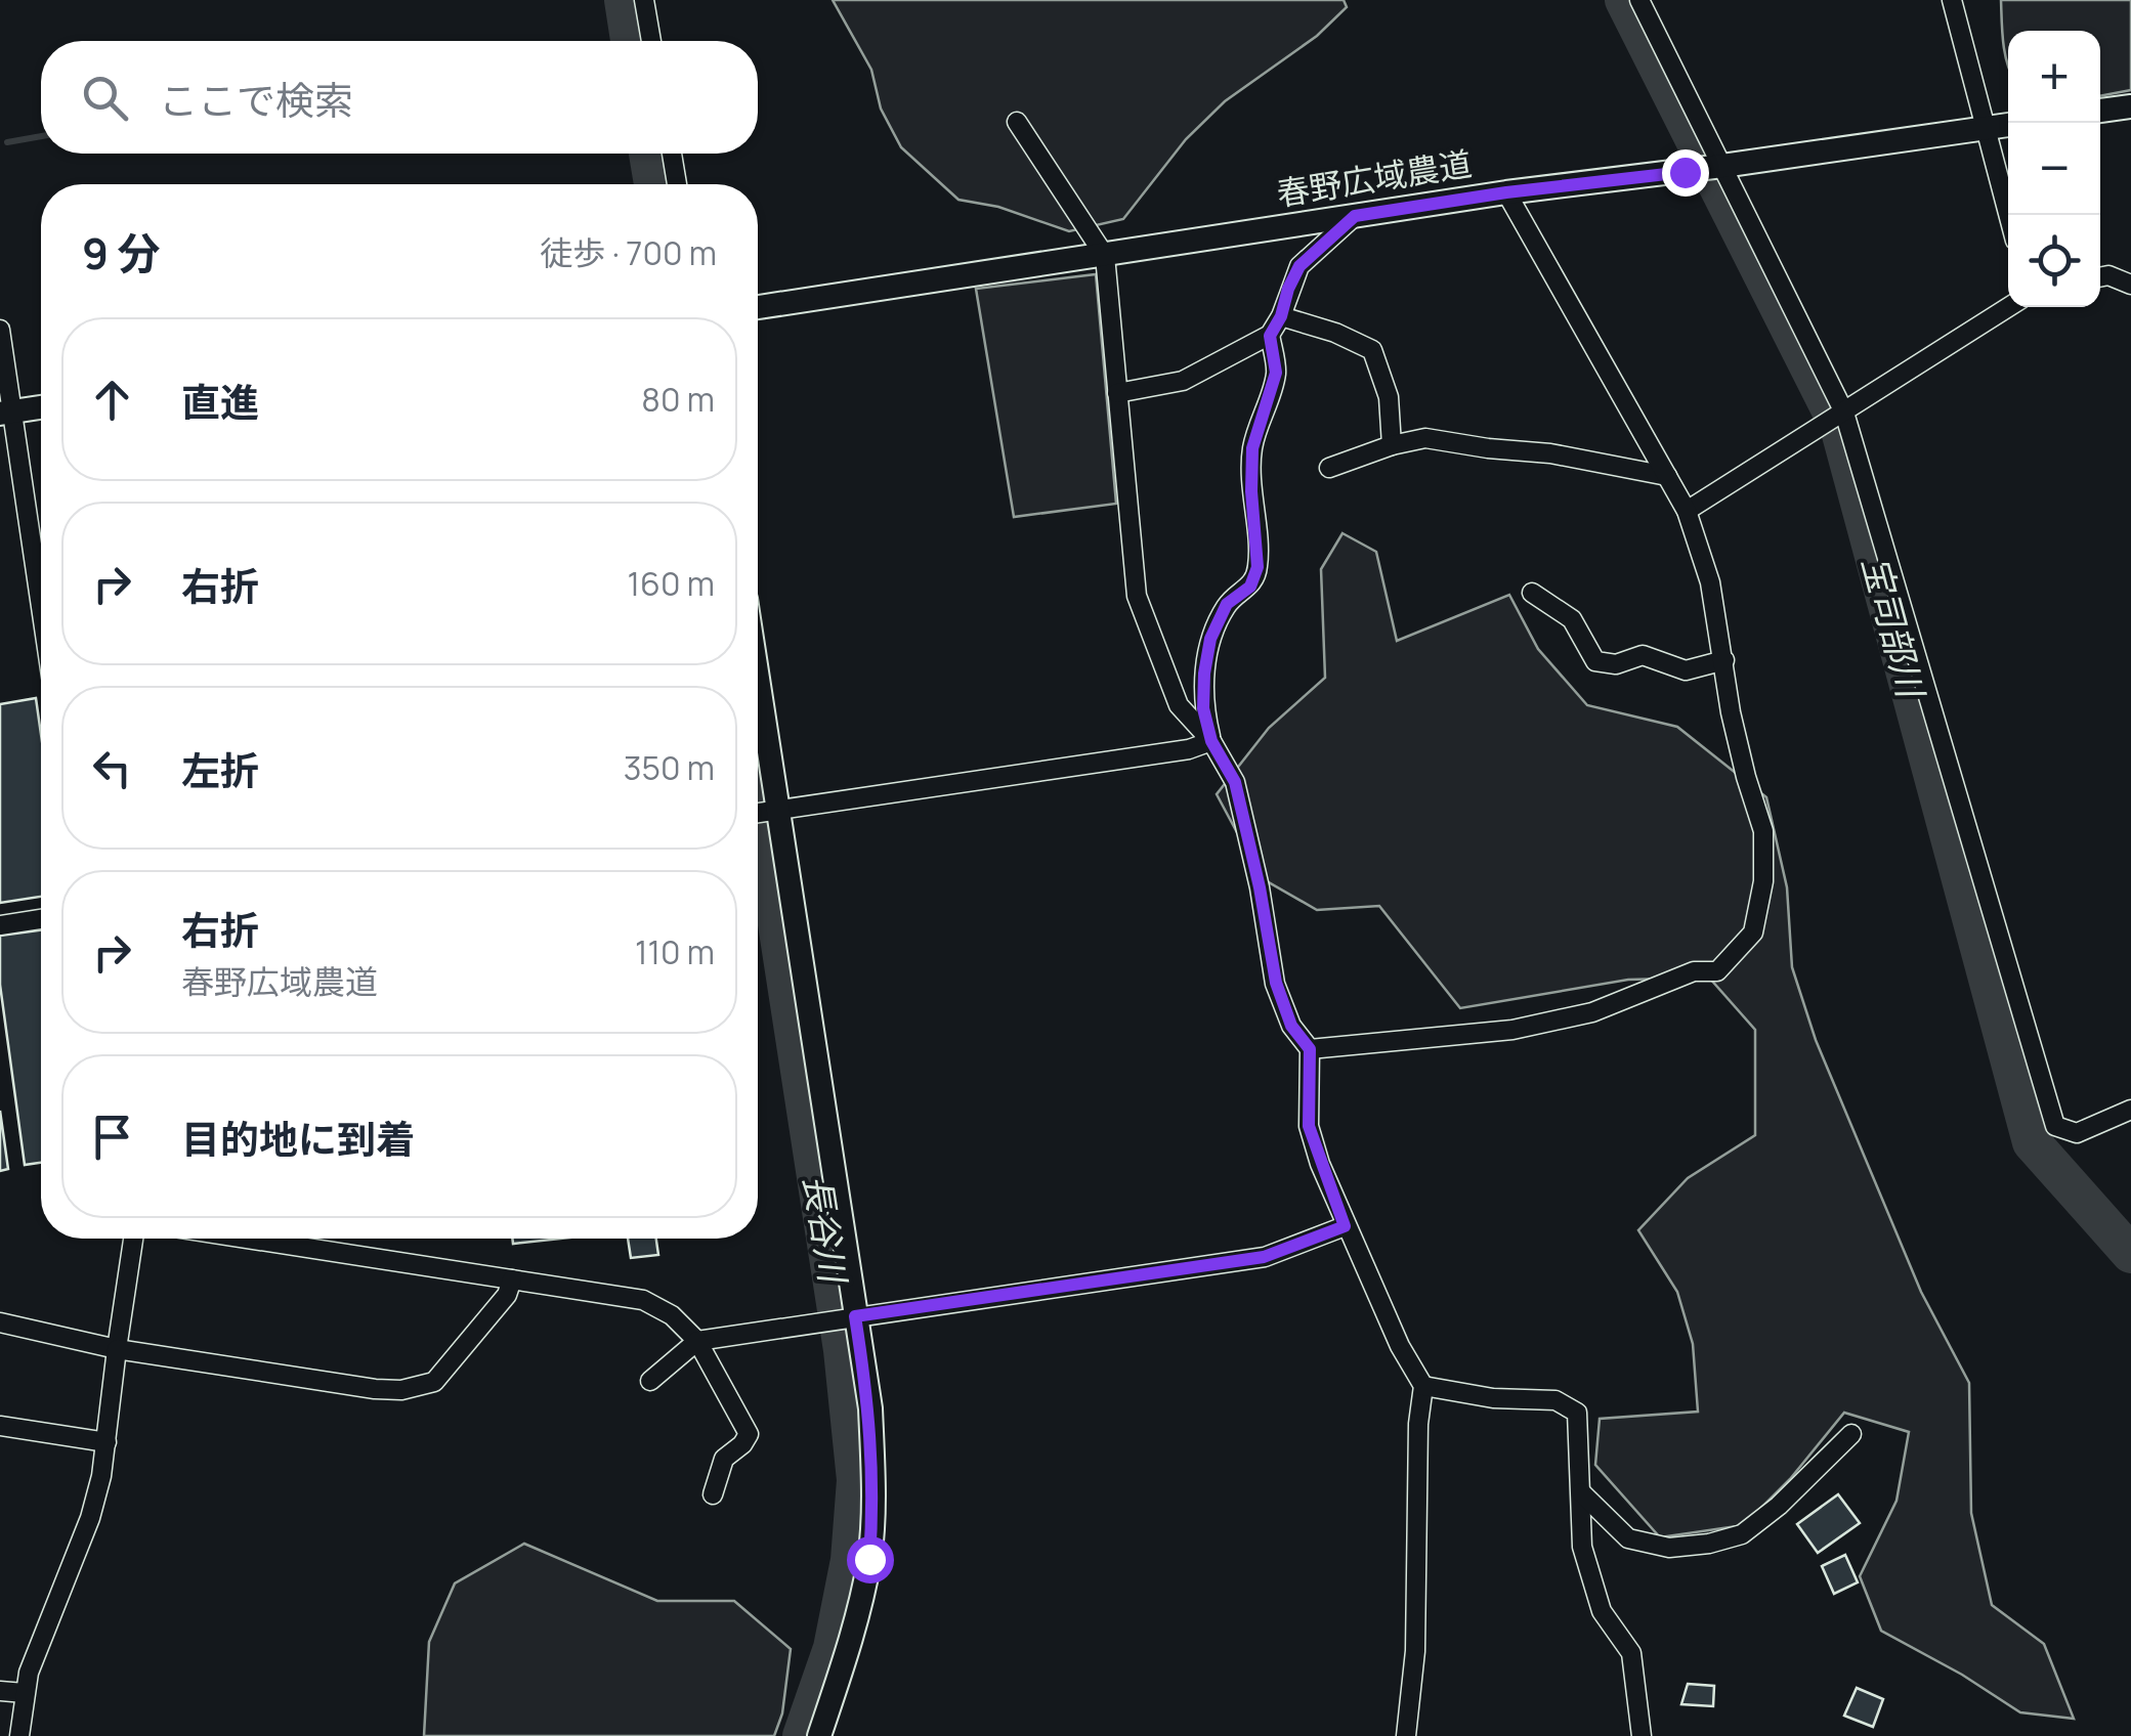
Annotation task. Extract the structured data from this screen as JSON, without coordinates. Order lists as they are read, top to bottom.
{
  "streets": {
    "street": ["春野広域農道"]
  },
  "water": ["宝司部川", "長谷川"],
  "page": {
    "map_buttons": ["+", "−"],
    "search": "ここで検索",
    "heading": ["9 分", "徒歩 · 700 m"],
    "list": [
      ["直進", "80 m"],
      ["右折", "160 m"],
      ["左折", "350 m"],
      ["右折", "春野広域農道", "110 m"],
      "目的地に到着"
    ]
  }
}
